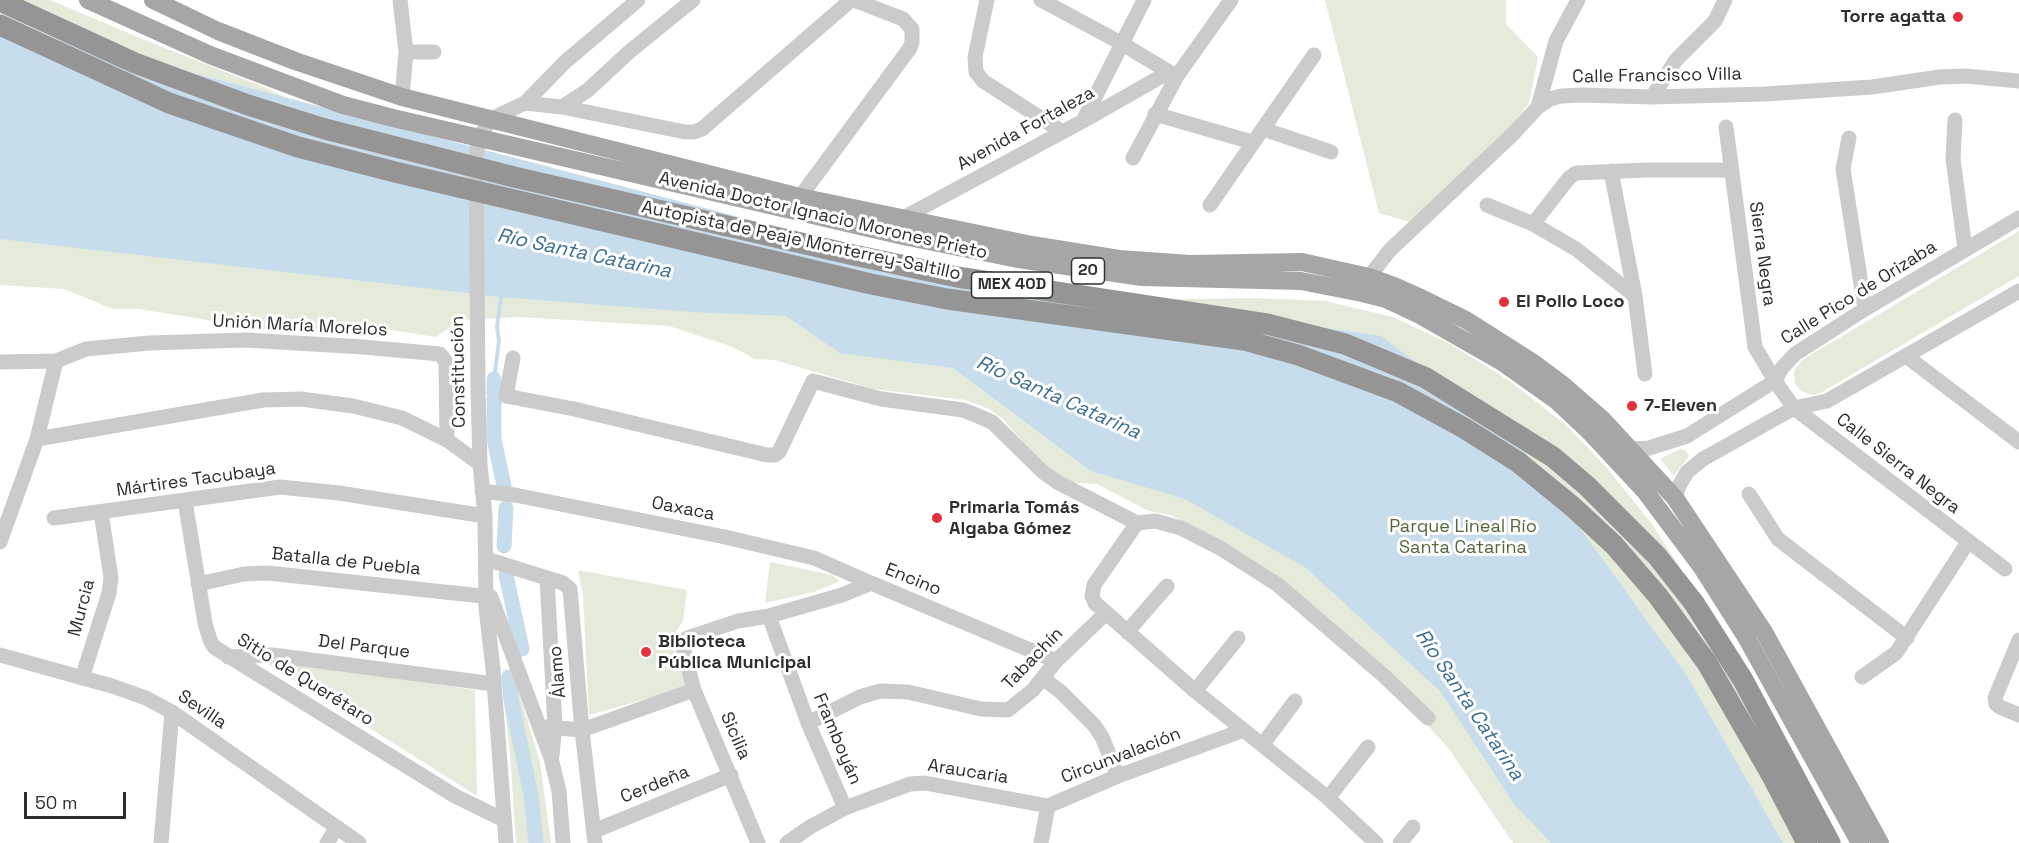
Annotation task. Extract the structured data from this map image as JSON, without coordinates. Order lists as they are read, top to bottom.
{
  "streets": {
    "highway": ["Autopista de Peaje Monterrey-Saltillo", "MEX 40D"],
    "main road": ["Avenida Doctor Ignacio Morones Prieto", "20"],
    "street": [
      "Calle Francisco Villa",
      "Avenida Fortaleza",
      "Sierra Negra",
      "Calle Pico de Orizaba",
      "Unión María Morelos",
      "Constitución",
      "Calle Sierra Negra",
      "Mártires Tacubaya",
      "Oaxaca",
      "Batalla de Puebla",
      "Encino",
      "Murcia",
      "Del Parque",
      "Tabachín",
      "Álamo",
      "Sitio de Querétaro",
      "Sevilla",
      "Sicilia",
      "Framboyán",
      "Circunvalación",
      "Araucaria",
      "Cerdeña"
    ]
  },
  "crossings": [
    ["Calle Francisco Villa", "Avenida Doctor Ignacio Morones Prieto"],
    ["Avenida Fortaleza", "Avenida Doctor Ignacio Morones Prieto"],
    ["Avenida Doctor Ignacio Morones Prieto", "Calle Pico de Orizaba"],
    ["Avenida Doctor Ignacio Morones Prieto", "Constitución"],
    ["Sierra Negra", "Calle Pico de Orizaba"],
    ["Sierra Negra", "Calle Sierra Negra"],
    ["Calle Pico de Orizaba", "Calle Sierra Negra"],
    ["Constitución", "Mártires Tacubaya"],
    ["Constitución", "Oaxaca"],
    ["Constitución", "Batalla de Puebla"],
    ["Constitución", "Del Parque"],
    ["Constitución", "Álamo"],
    ["Constitución", "Sitio de Querétaro"],
    ["Mártires Tacubaya", "Murcia"],
    ["Mártires Tacubaya", "Sitio de Querétaro"],
    ["Oaxaca", "Encino"],
    ["Batalla de Puebla", "Sitio de Querétaro"],
    ["Encino", "Tabachín"],
    ["Encino", "Sicilia"],
    ["Encino", "Framboyán"],
    ["Murcia", "Sevilla"],
    ["Del Parque", "Sitio de Querétaro"],
    ["Tabachín", "Framboyán"],
    ["Álamo", "Cerdeña"],
    ["Sicilia", "Cerdeña"],
    ["Framboyán", "Araucaria"],
    ["Circunvalación", "Araucaria"]
  ],
  "water": ["Río Santa Catarina"],
  "parks": ["Parque Lineal Río Santa Catarina"],
  "places": [
    "Torre agatta",
    "El Pollo Loco",
    "7-Eleven",
    "Primaria Tomás Algaba Gómez",
    "Biblioteca Pública Municipal"
  ],
  "scale_bar": "50 m"
}
